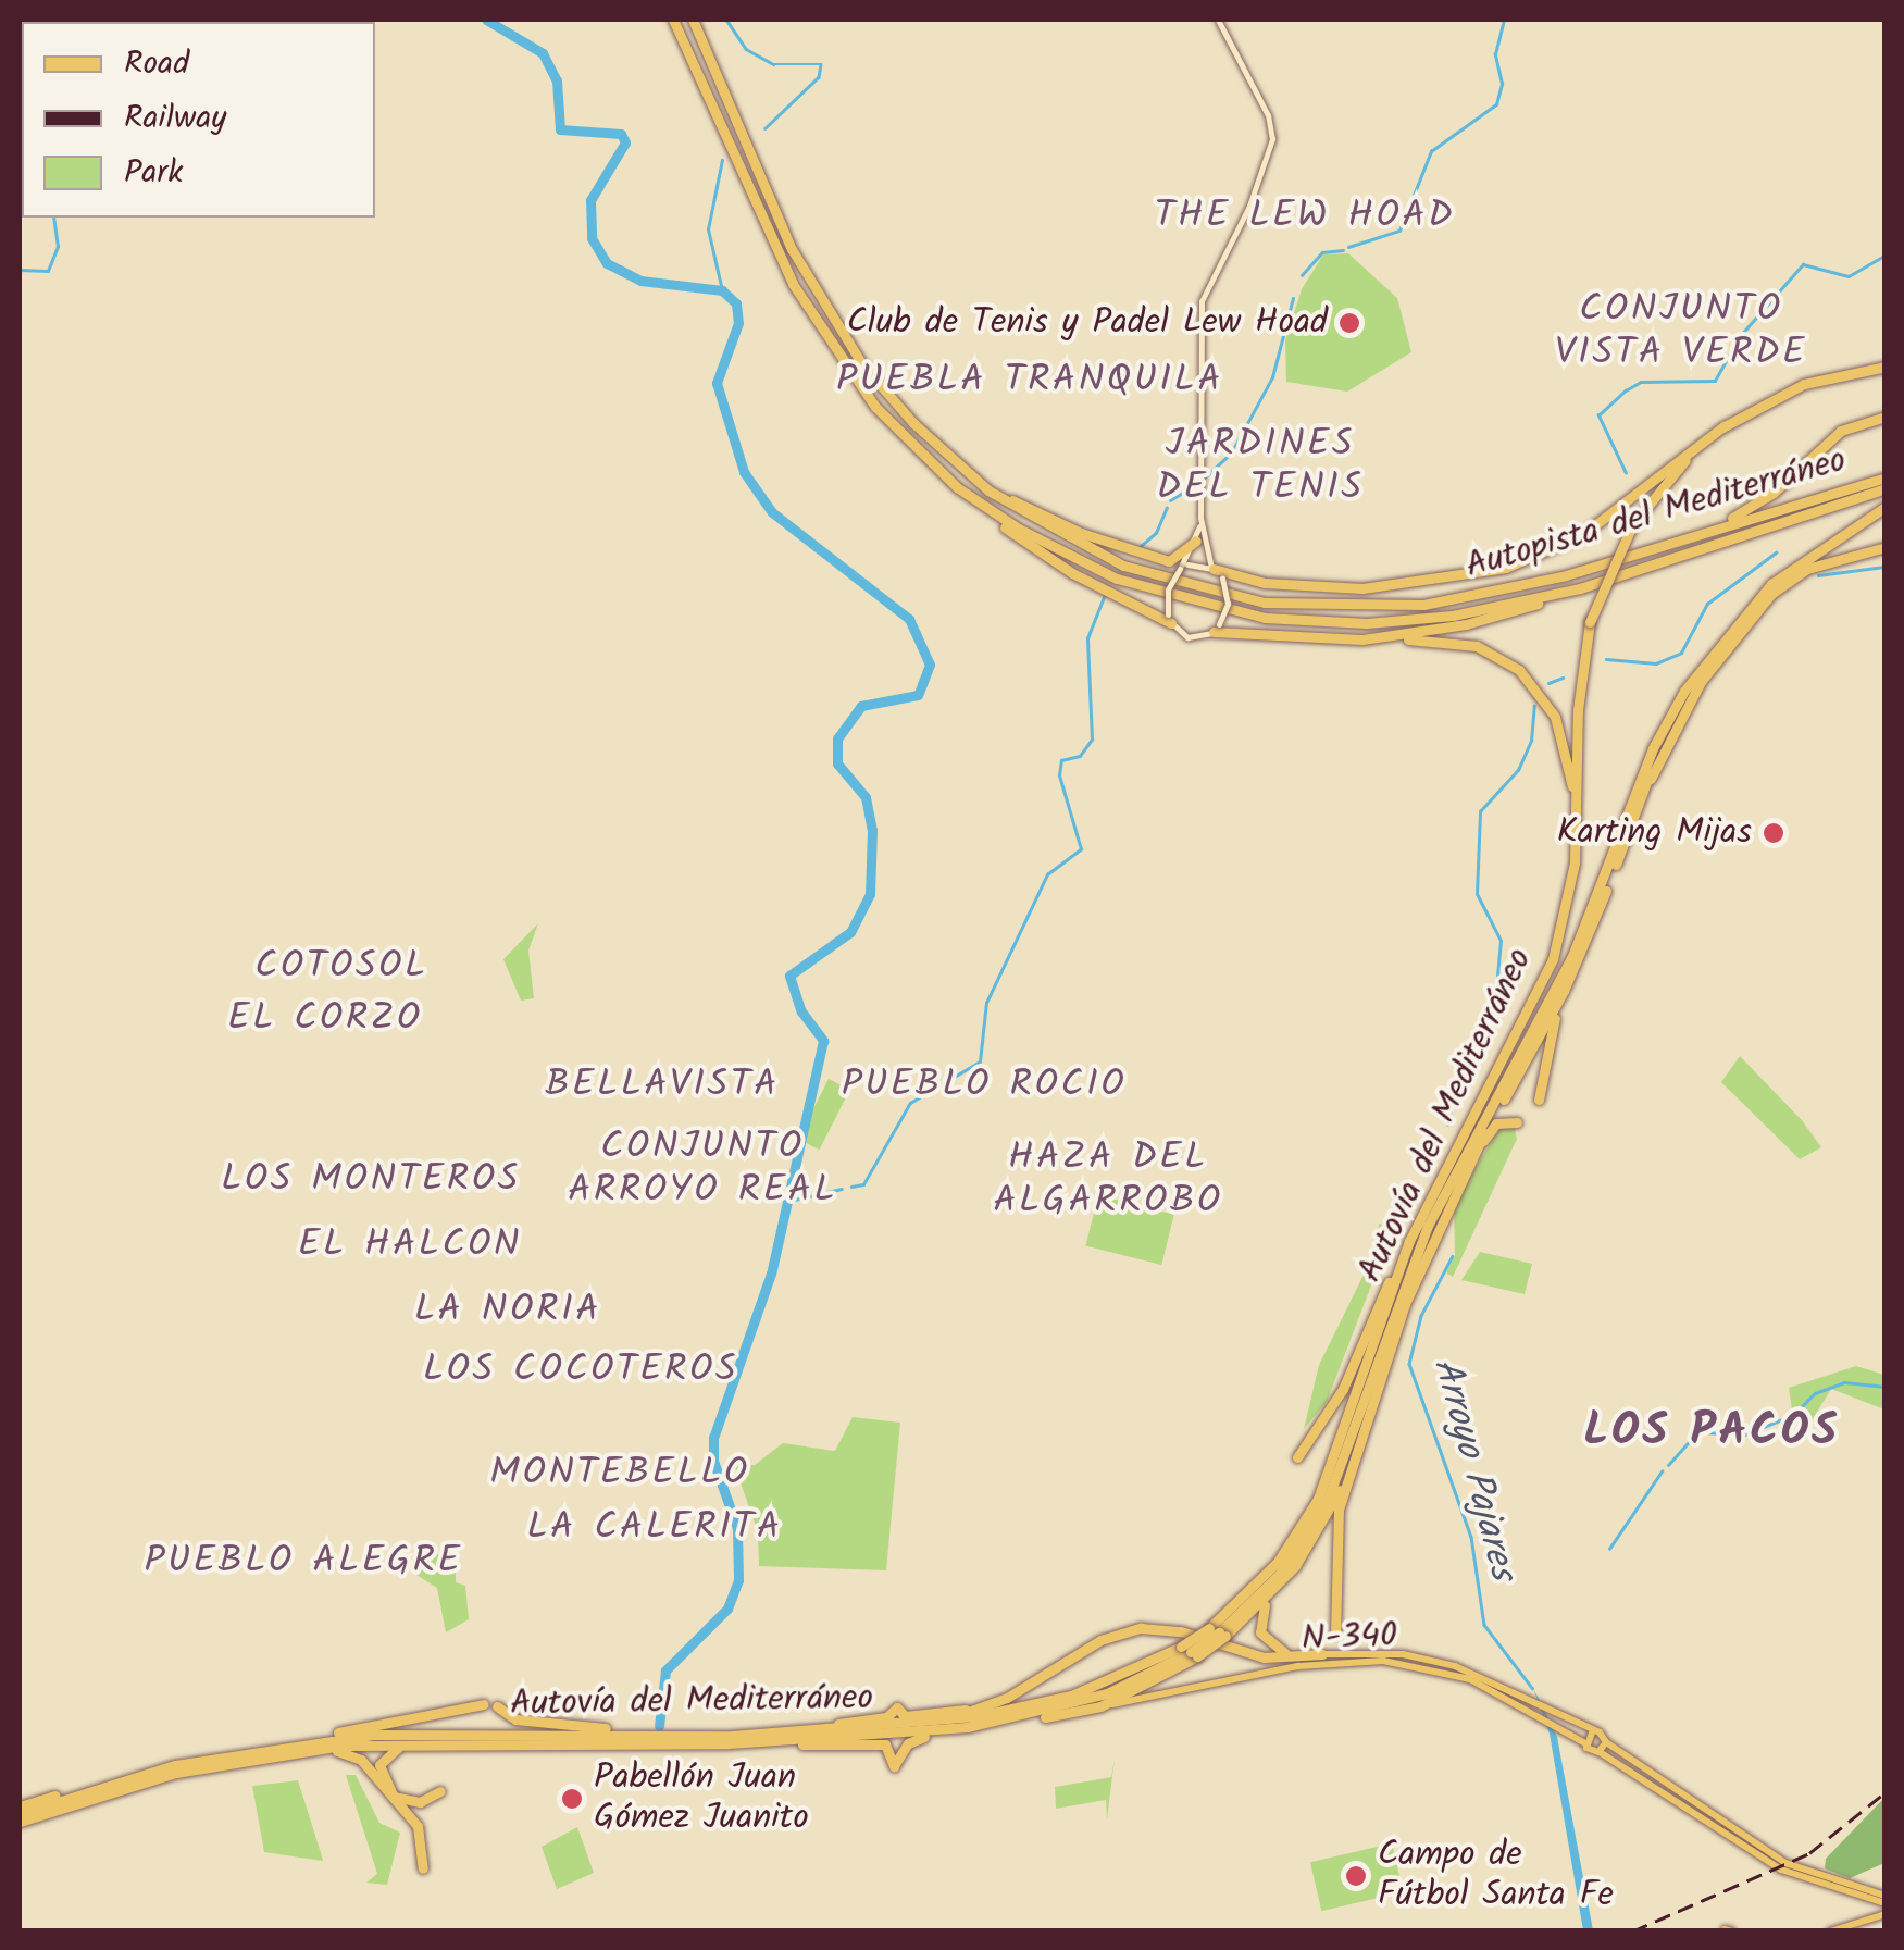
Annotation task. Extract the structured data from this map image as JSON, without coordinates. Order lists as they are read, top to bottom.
{
  "streets": {
    "highway": ["Autopista del Mediterráneo", "Autovía del Mediterráneo"],
    "main road": ["N-340"]
  },
  "districts": [
    "THE LEW HOAD",
    "CONJUNTO VISTA VERDE",
    "PUEBLA TRANQUILA",
    "JARDINES DEL TENIS",
    "COTOSOL",
    "EL CORZO",
    "BELLAVISTA",
    "PUEBLO ROCIO",
    "CONJUNTO ARROYO REAL",
    "HAZA DEL ALGARROBO",
    "LOS MONTEROS",
    "EL HALCON",
    "LA NORIA",
    "LOS COCOTEROS",
    "LOS PACOS",
    "MONTEBELLO",
    "LA CALERITA",
    "PUEBLO ALEGRE"
  ],
  "water": ["Arroyo Pajares"],
  "places": [
    "Club de Tenis y Padel Lew Hoad",
    "Karting Mijas",
    "Pabellón Juan Gómez Juanito",
    "Campo de Fútbol Santa Fe"
  ],
  "legend": ["Road", "Railway", "Park"]
}
